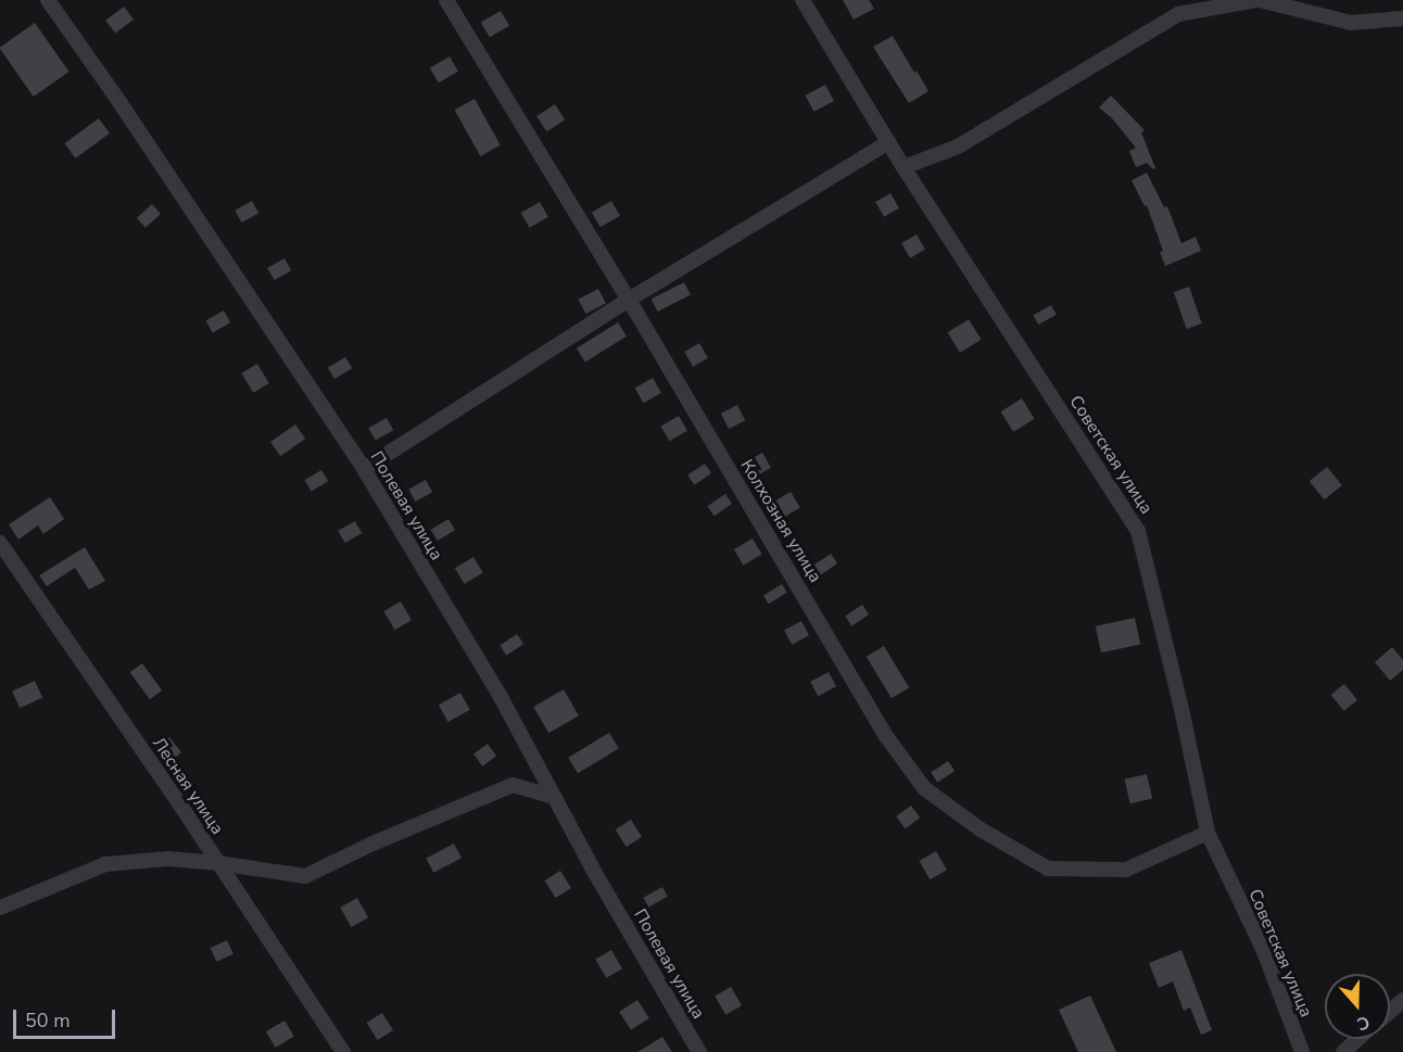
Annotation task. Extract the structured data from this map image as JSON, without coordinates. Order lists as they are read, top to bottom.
{
  "streets": {
    "street": [
      "Советская улица",
      "Полевая улица",
      "Колхозная улица",
      "Лесная улица"
    ]
  },
  "crossings": [
    ["Советская улица", "Колхозная улица"]
  ],
  "scale_bar": "50 m",
  "north": "bottom"
}
